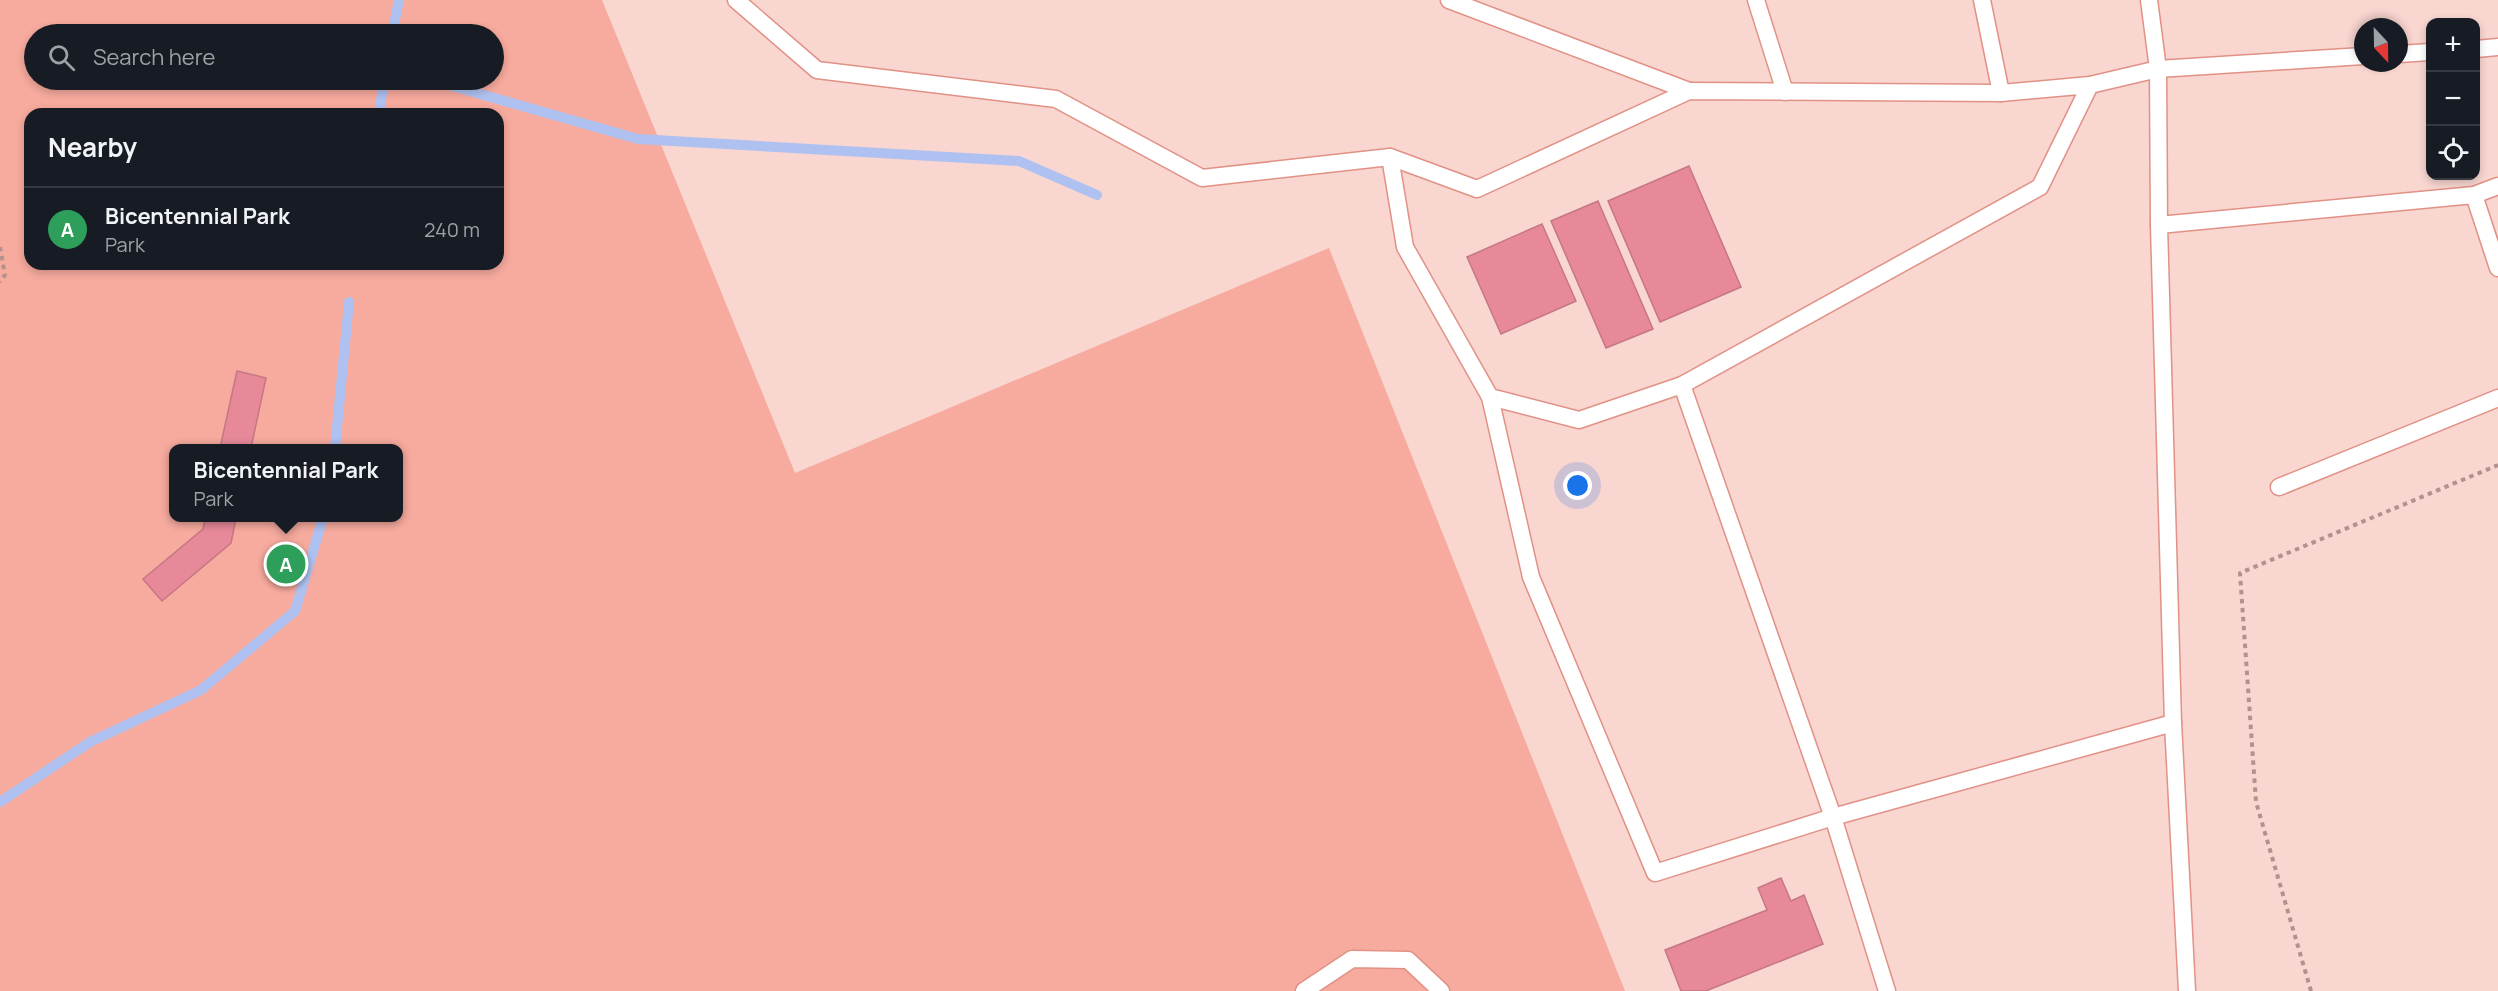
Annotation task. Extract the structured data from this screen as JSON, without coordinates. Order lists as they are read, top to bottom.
{
  "north": "bottom",
  "page": {
    "map_buttons": ["+", "−"],
    "search": "Search here",
    "heading": "Nearby",
    "list": [
      {
        "mark": "A",
        "name": "Bicentennial Park",
        "note": "Park",
        "value": "240 m"
      }
    ],
    "popup": ["Bicentennial Park", "Park"],
    "pins": "A"
  }
}
